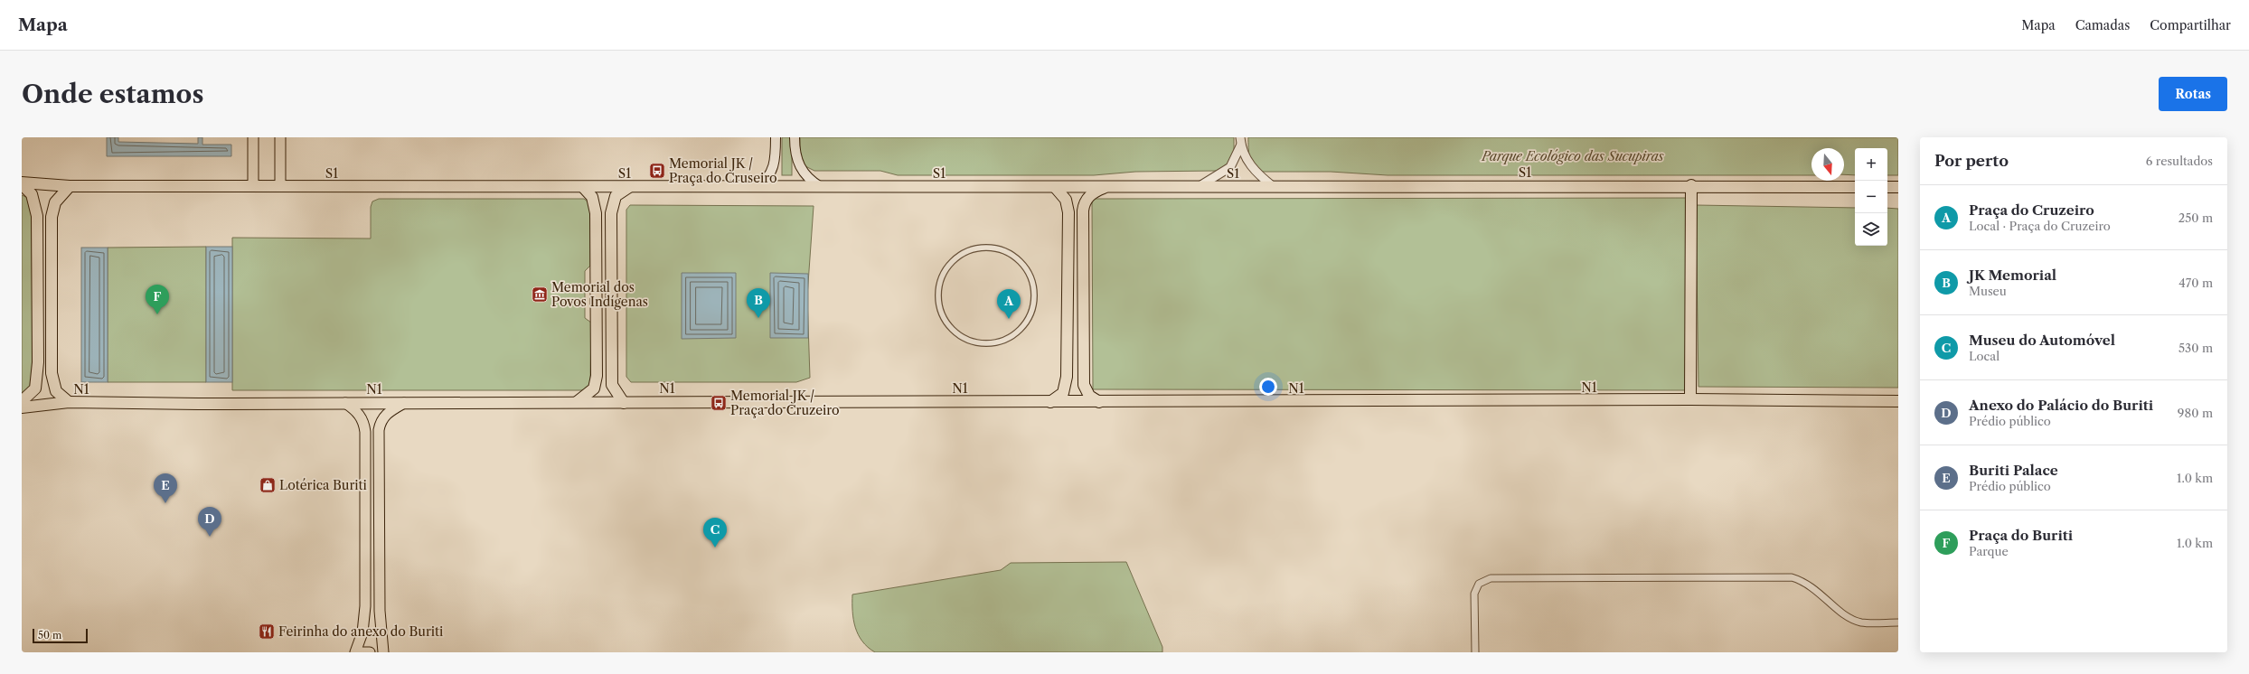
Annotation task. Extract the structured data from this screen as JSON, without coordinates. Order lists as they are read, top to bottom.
{
  "streets": {
    "highway": ["S1", "N1"]
  },
  "parks": ["Parque Ecológico das Sucupiras"],
  "places": {
    "bus stop": ["Memorial JK / Praça do Cruseiro", "Memorial JK / Praça do Cruzeiro"],
    "museum": ["Memorial dos Povos Indígenas"],
    "shop": ["Lotérica Buriti"],
    "restaurant": ["Feirinha do anexo do Buriti"]
  },
  "scale_bar": "50 m",
  "north": "bottom",
  "page": {
    "header": "Mapa",
    "nav": ["Mapa", "Camadas", "Compartilhar"],
    "buttons": "Rotas",
    "title": "Onde estamos",
    "heading": ["Por perto", "6 resultados"],
    "map_buttons": ["+", "−"],
    "list": [
      {
        "mark": "A",
        "name": "Praça do Cruzeiro",
        "note": "Local · Praça do Cruzeiro",
        "value": "250 m"
      },
      {
        "mark": "B",
        "name": "JK Memorial",
        "note": "Museu",
        "value": "470 m"
      },
      {
        "mark": "C",
        "name": "Museu do Automóvel",
        "note": "Local",
        "value": "530 m"
      },
      {
        "mark": "D",
        "name": "Anexo do Palácio do Buriti",
        "note": "Prédio público",
        "value": "980 m"
      },
      {
        "mark": "E",
        "name": "Buriti Palace",
        "note": "Prédio público",
        "value": "1.0 km"
      },
      {
        "mark": "F",
        "name": "Praça do Buriti",
        "note": "Parque",
        "value": "1.0 km"
      }
    ],
    "pins": [
      "F",
      "B",
      "A",
      "E",
      "D",
      "C"
    ],
    "scale": "50 m"
  }
}
